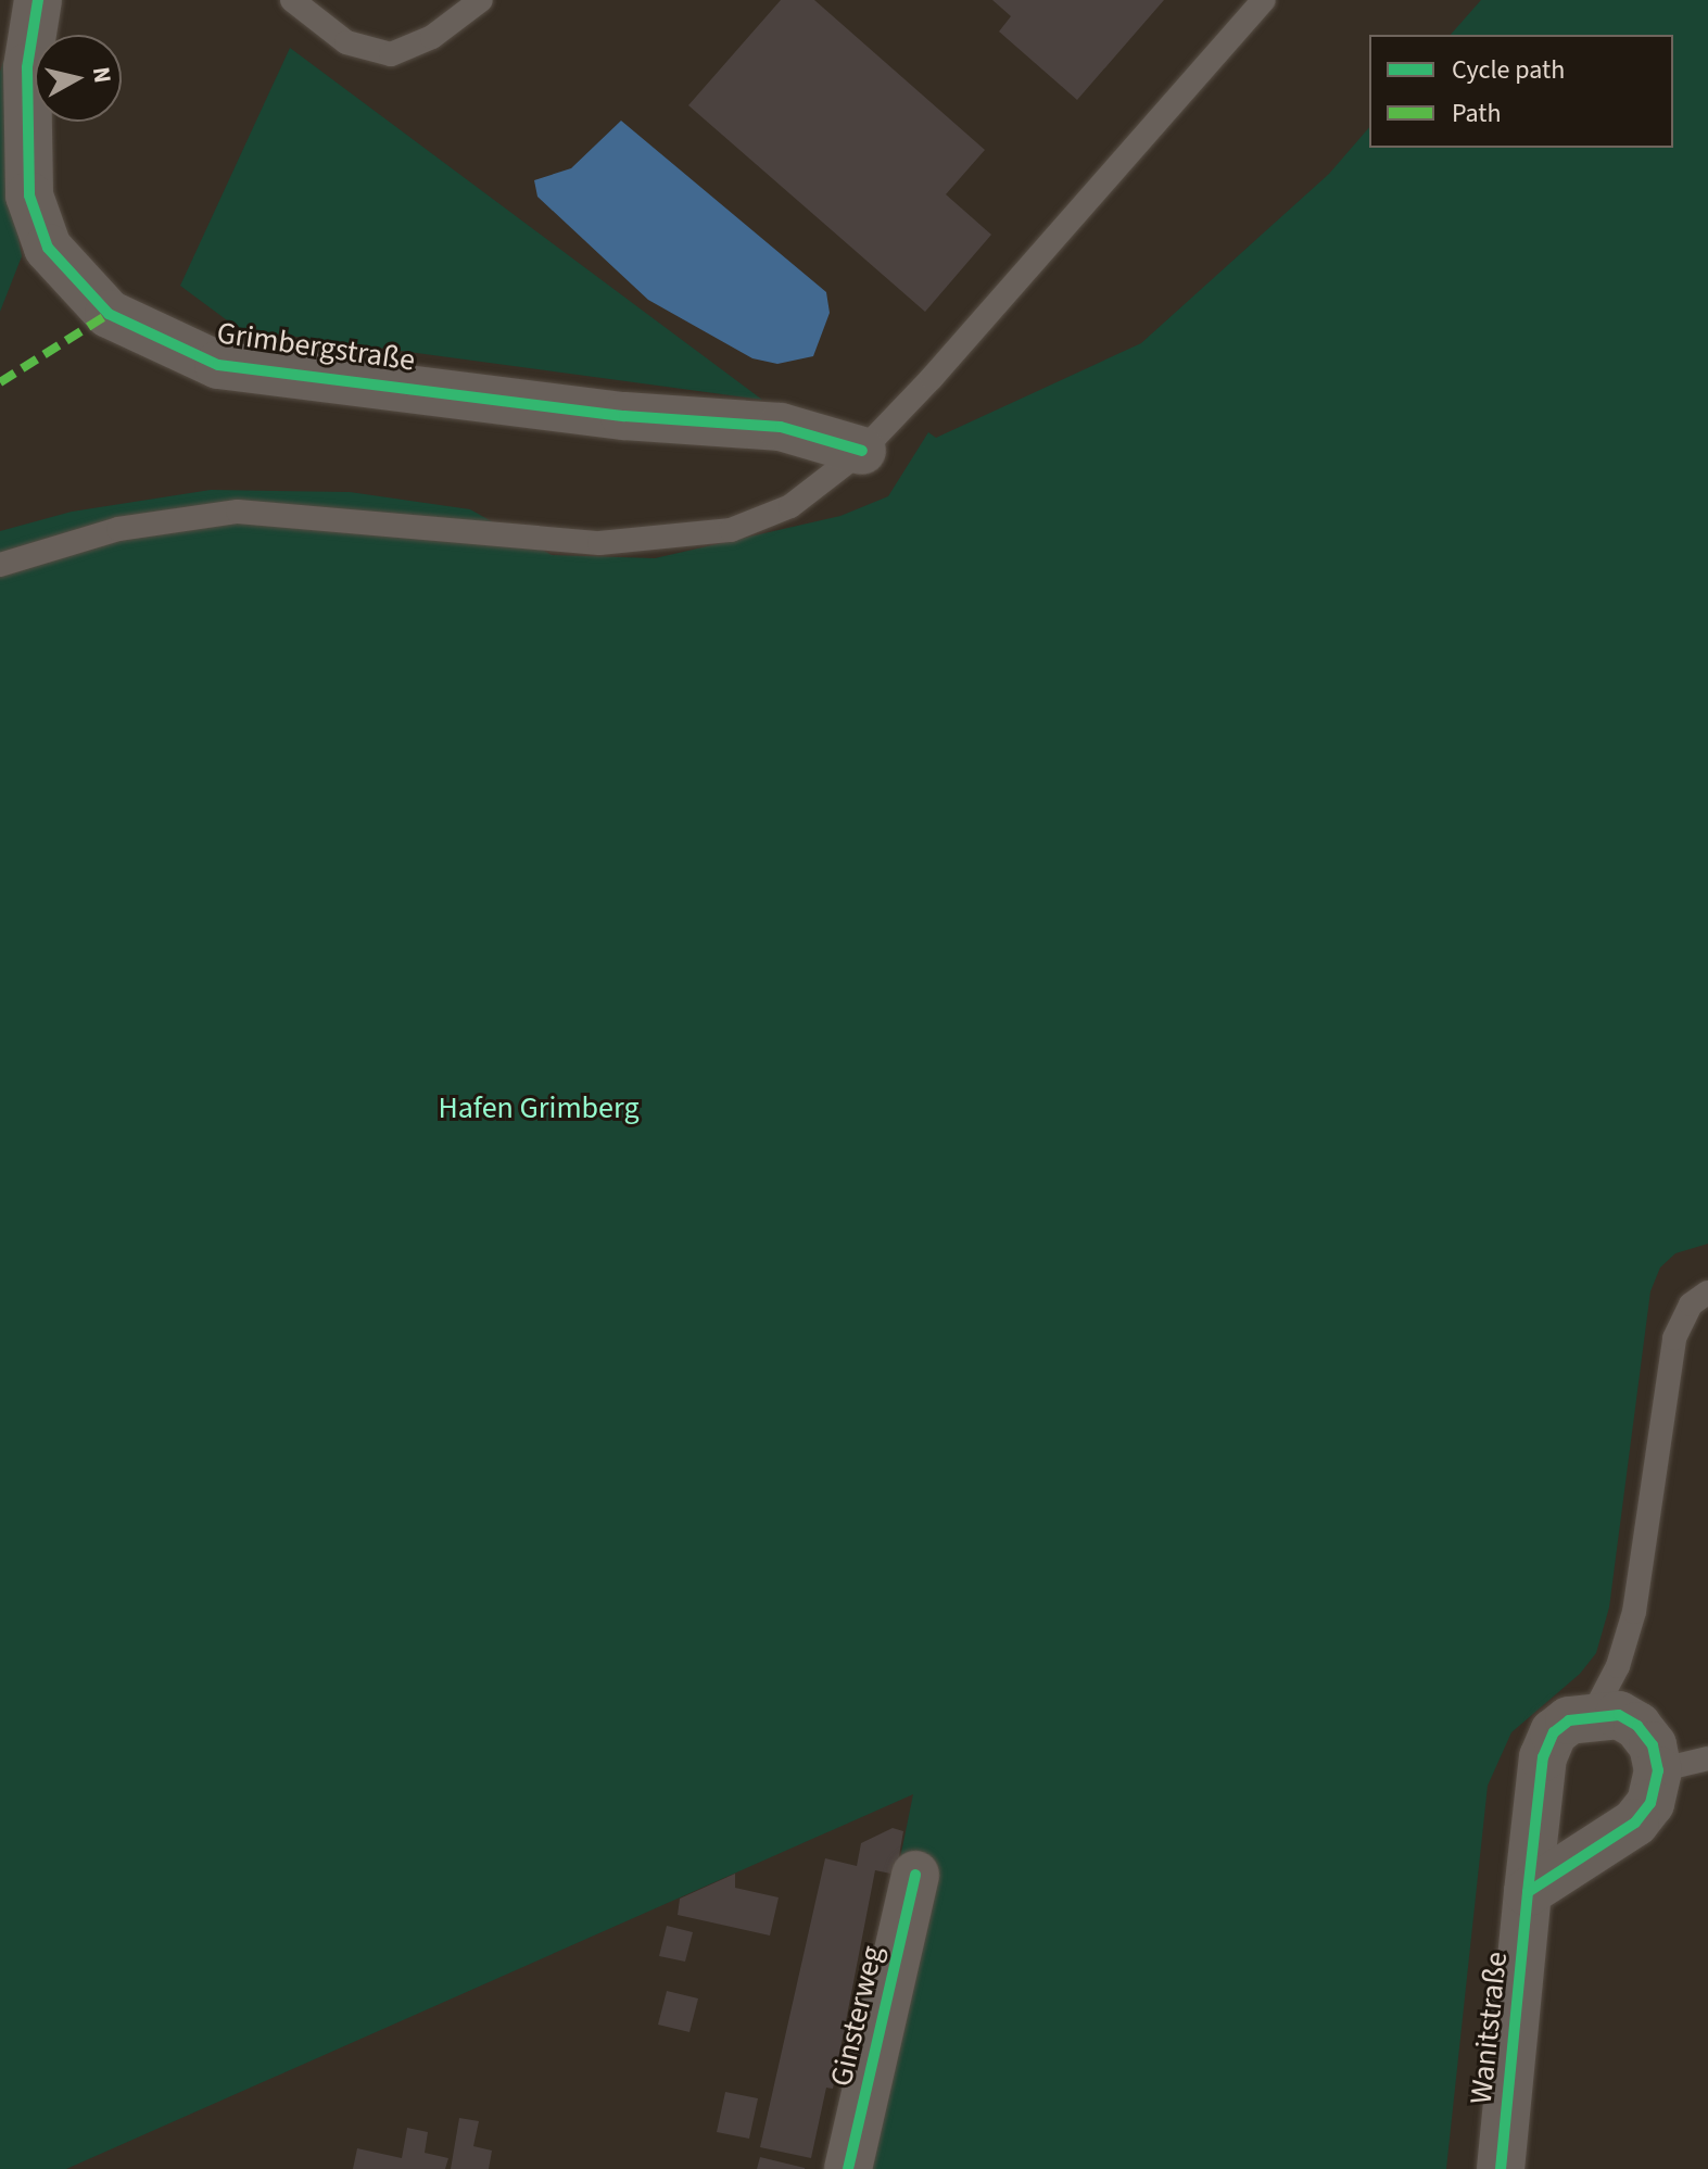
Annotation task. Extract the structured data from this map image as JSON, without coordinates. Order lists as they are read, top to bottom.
{
  "streets": {
    "street": ["Grimbergstraße", "Ginsterweg", "Wanitstraße"]
  },
  "parks": ["Hafen Grimberg"],
  "legend": ["Cycle path", "Path"],
  "north": "right"
}
